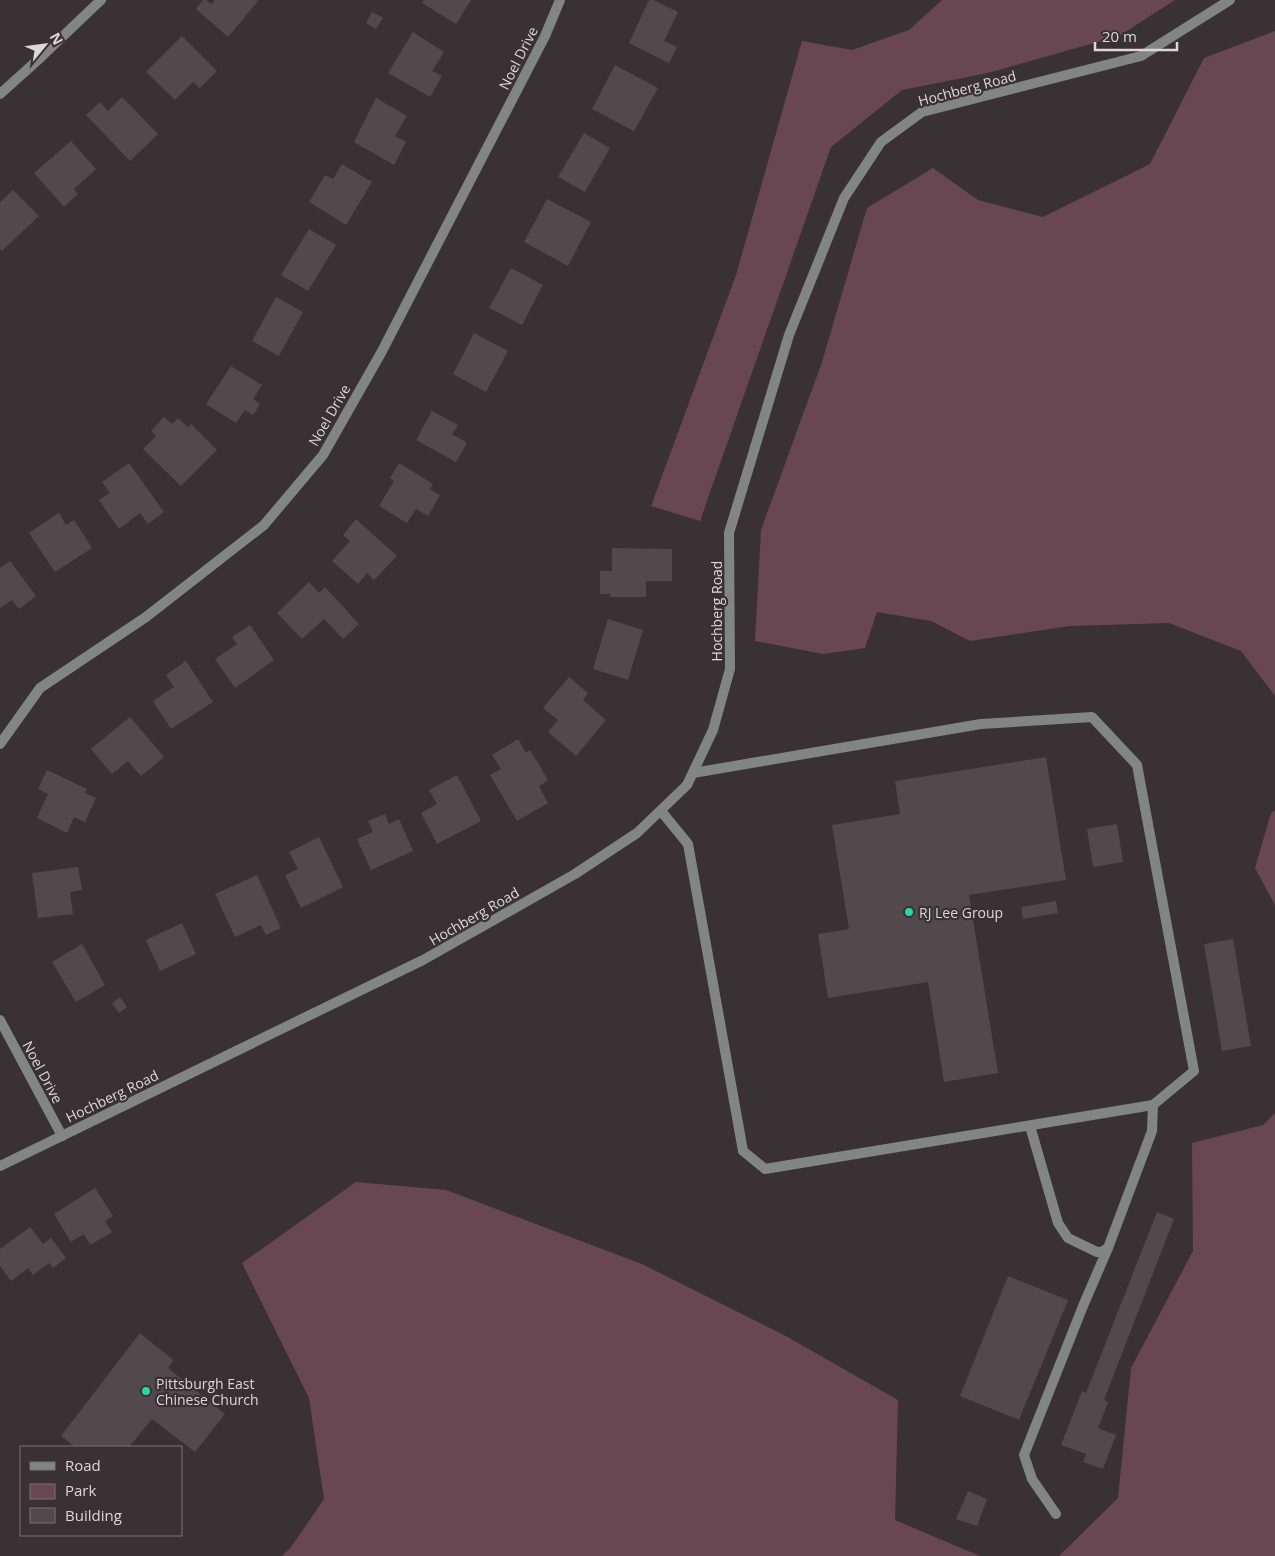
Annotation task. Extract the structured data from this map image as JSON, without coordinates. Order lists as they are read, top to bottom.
{
  "streets": {
    "street": ["Noel Drive", "Hochberg Road"]
  },
  "crossings": [
    ["Noel Drive", "Hochberg Road"]
  ],
  "places": ["RJ Lee Group", "Pittsburgh East Chinese Church"],
  "legend": ["Road", "Park", "Building"],
  "scale_bar": "20 m",
  "north": "top right"
}
